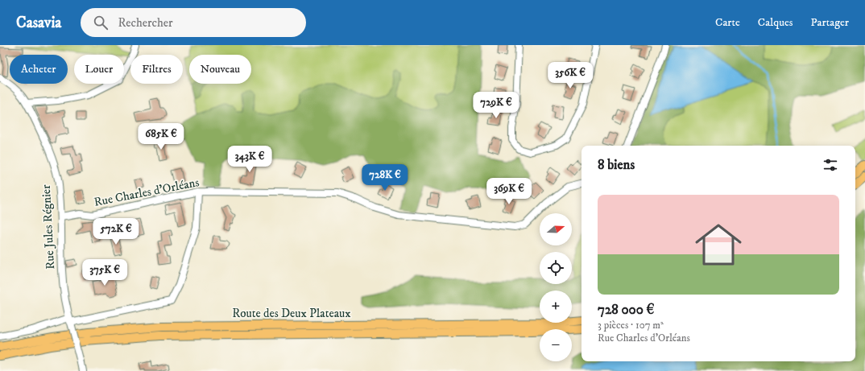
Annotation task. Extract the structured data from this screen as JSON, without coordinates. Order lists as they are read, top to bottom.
{
  "streets": {
    "main road": ["Route des Deux Plateaux"],
    "street": ["Rue Charles d'Orléans", "Rue Jules Régnier"]
  },
  "crossings": [
    ["Rue Charles d'Orléans", "Rue Jules Régnier"]
  ],
  "north": "right",
  "page": {
    "header": "Casavia",
    "search": "Rechercher",
    "nav": ["Carte", "Calques", "Partager"],
    "chip": [
      "Acheter",
      "Louer",
      "Filtres",
      "Nouveau"
    ],
    "price": [
      "356K €",
      "729K €",
      "685K €",
      "343K €",
      "728K €",
      "369K €",
      "572K €",
      "375K €"
    ],
    "heading": "8 biens",
    "list": [
      {
        "name": "728 000 €",
        "note": "3 pièces · 107 m² · Rue Charles d'Orléans"
      }
    ],
    "map_buttons": ["+", "−"]
  }
}
